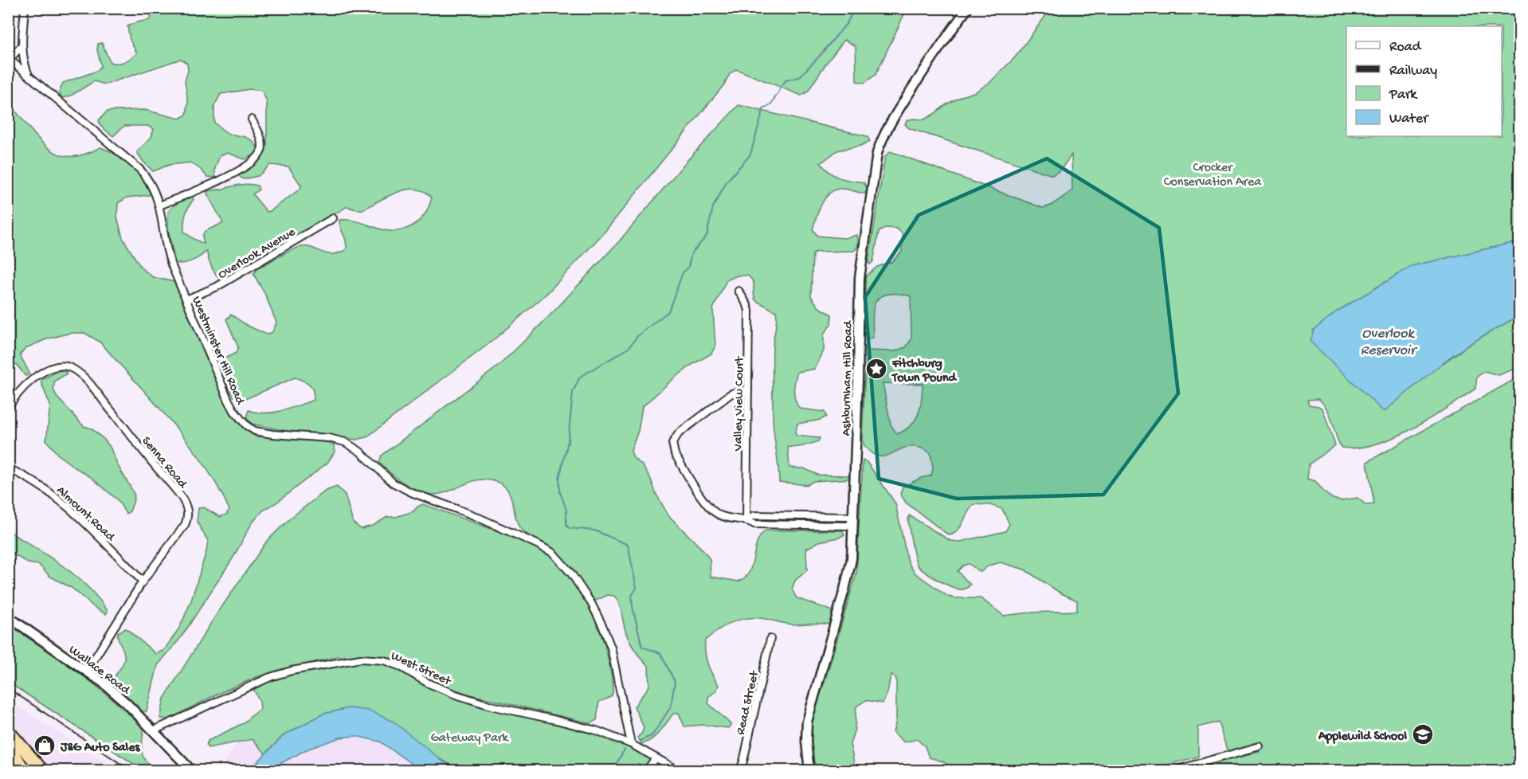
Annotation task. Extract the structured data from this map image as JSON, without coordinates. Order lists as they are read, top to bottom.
{
  "streets": {
    "street": [
      "Overlook Avenue",
      "Westminster Hill Road",
      "Ashburnham Hill Road",
      "Valley View Court",
      "Senna Road",
      "Almount Road",
      "West Street",
      "Wallace Road",
      "Read Street"
    ]
  },
  "crossings": [
    ["Overlook Avenue", "Westminster Hill Road"],
    ["Westminster Hill Road", "West Street"],
    ["Senna Road", "Almount Road"],
    ["Senna Road", "Wallace Road"],
    ["West Street", "Wallace Road"]
  ],
  "water": ["Overlook Reservoir"],
  "parks": ["Crocker Conservation Area", "Gateway Park"],
  "places": {
    "place": ["Fitchburg Town Pound"],
    "school or university": ["Applewild School"],
    "shop": ["J&G Auto Sales"]
  },
  "legend": [
    "Road",
    "Railway",
    "Park",
    "Water"
  ]
}
